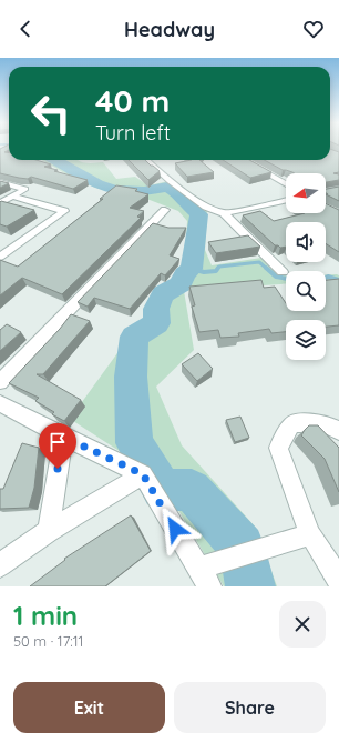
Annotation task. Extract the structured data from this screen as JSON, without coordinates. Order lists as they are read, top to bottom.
{
  "north": "left",
  "page": {
    "header": "Headway",
    "turn": ["40 m", "Turn left"],
    "heading": ["1 min", "50 m · 17:11"],
    "buttons": ["Exit", "Share"]
  }
}
